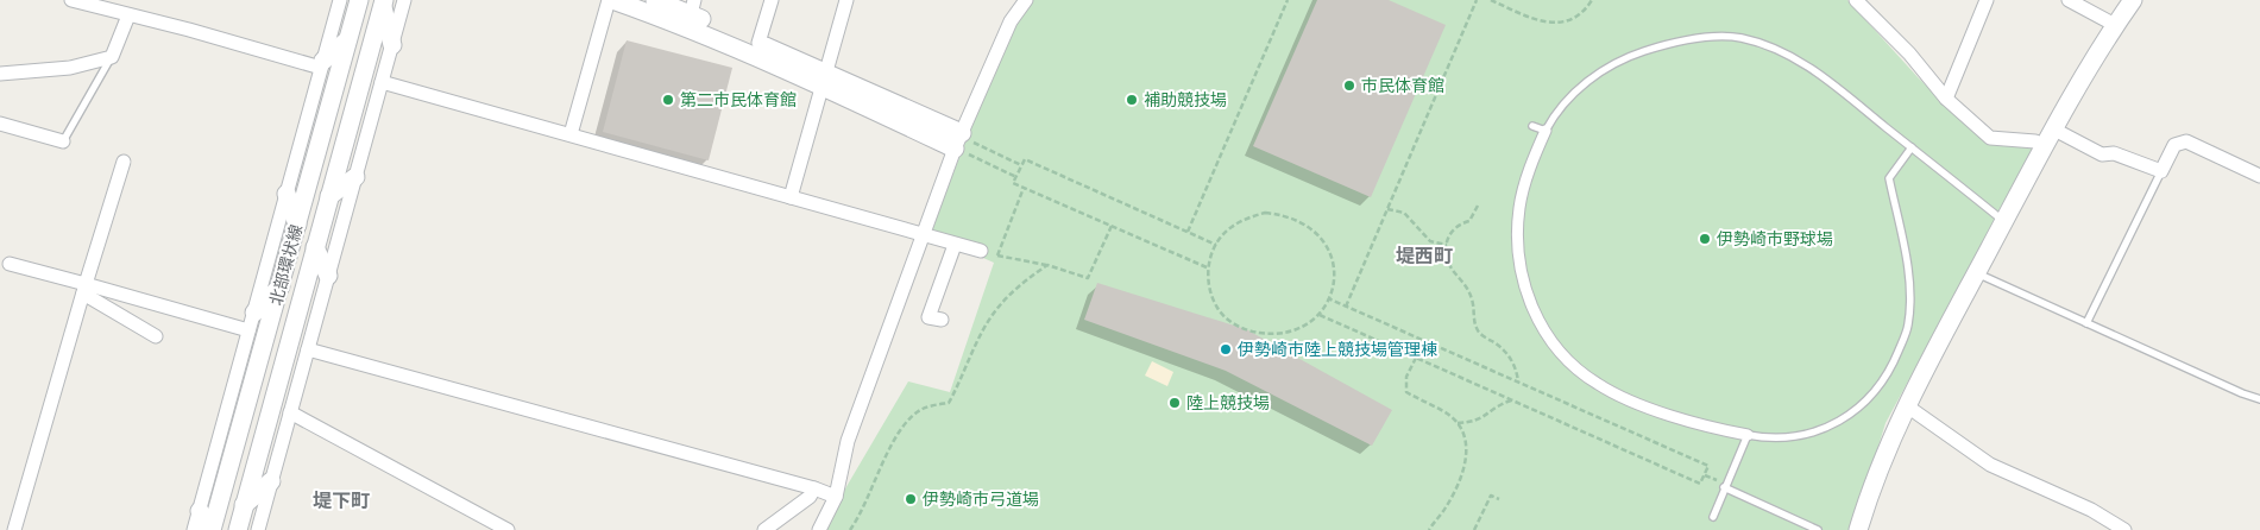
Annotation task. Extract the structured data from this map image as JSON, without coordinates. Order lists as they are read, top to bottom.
{
  "streets": {
    "street": ["北部環状線"]
  },
  "districts": ["堤西町", "堤下町"],
  "places": [
    "市民体育館",
    "第二市民体育館",
    "補助競技場",
    "伊勢崎市野球場",
    "伊勢崎市陸上競技場管理棟",
    "陸上競技場",
    "伊勢崎市弓道場"
  ]
}
